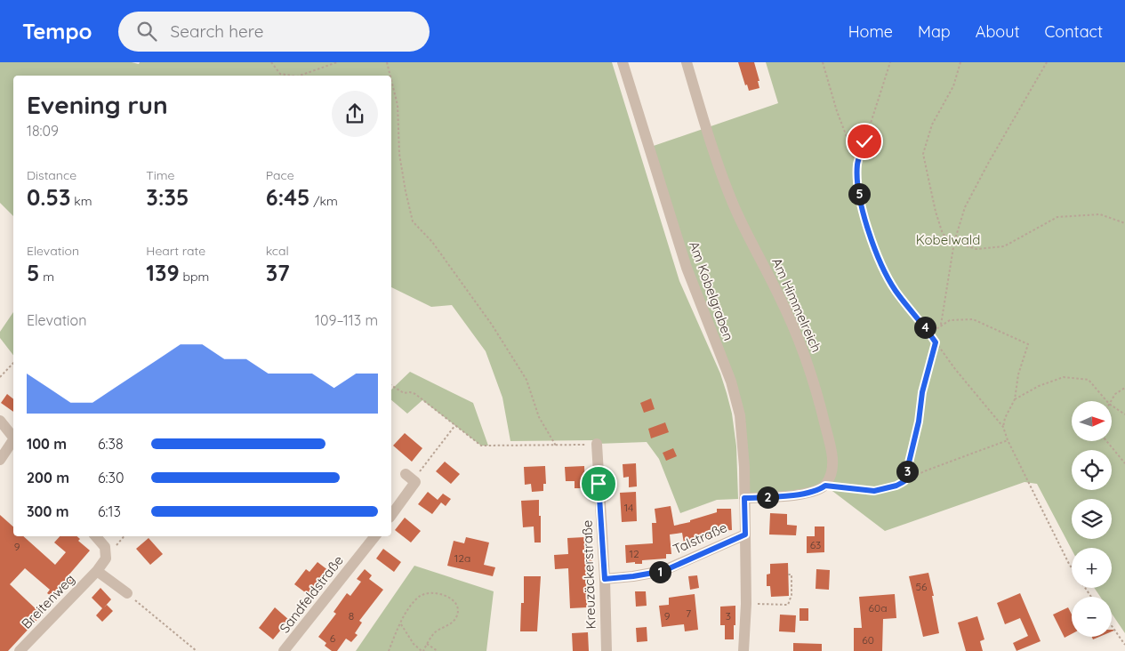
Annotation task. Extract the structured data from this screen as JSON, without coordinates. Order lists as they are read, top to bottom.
{
  "streets": {
    "street": [
      "Am Kobelgraben",
      "Am Himmelreich",
      "Talstraße",
      "Kreuzäckerstraße",
      "Sandfeldstraße",
      "Breitenweg"
    ]
  },
  "crossings": [
    ["Am Kobelgraben", "Talstraße"],
    ["Talstraße", "Kreuzäckerstraße"]
  ],
  "parks": ["Kobelwald"],
  "house_numbers": [
    "14",
    "63",
    "9",
    "12",
    "12a",
    "56",
    "60a",
    "7",
    "8",
    "9",
    "3",
    "6",
    "60"
  ],
  "north": "right",
  "page": {
    "header": "Tempo",
    "search": "Search here",
    "nav": [
      "Home",
      "Map",
      "About",
      "Contact"
    ],
    "heading": ["Evening run", "18:09"],
    "stats": [
      ["Distance", "0.53 km"],
      ["Time", "3:35"],
      ["Pace", "6:45 /km"],
      ["Elevation", "5 m"],
      ["Heart rate", "139 bpm"],
      ["kcal", "37"]
    ],
    "pins": [
      "5",
      "4",
      "3",
      "2",
      "1"
    ],
    "chart": ["Elevation", "109–113 m"],
    "map_buttons": ["+", "−"],
    "list": [
      {
        "name": "100 m",
        "note": "6:38"
      },
      {
        "name": "200 m",
        "note": "6:30"
      },
      {
        "name": "300 m",
        "note": "6:13"
      }
    ]
  }
}
